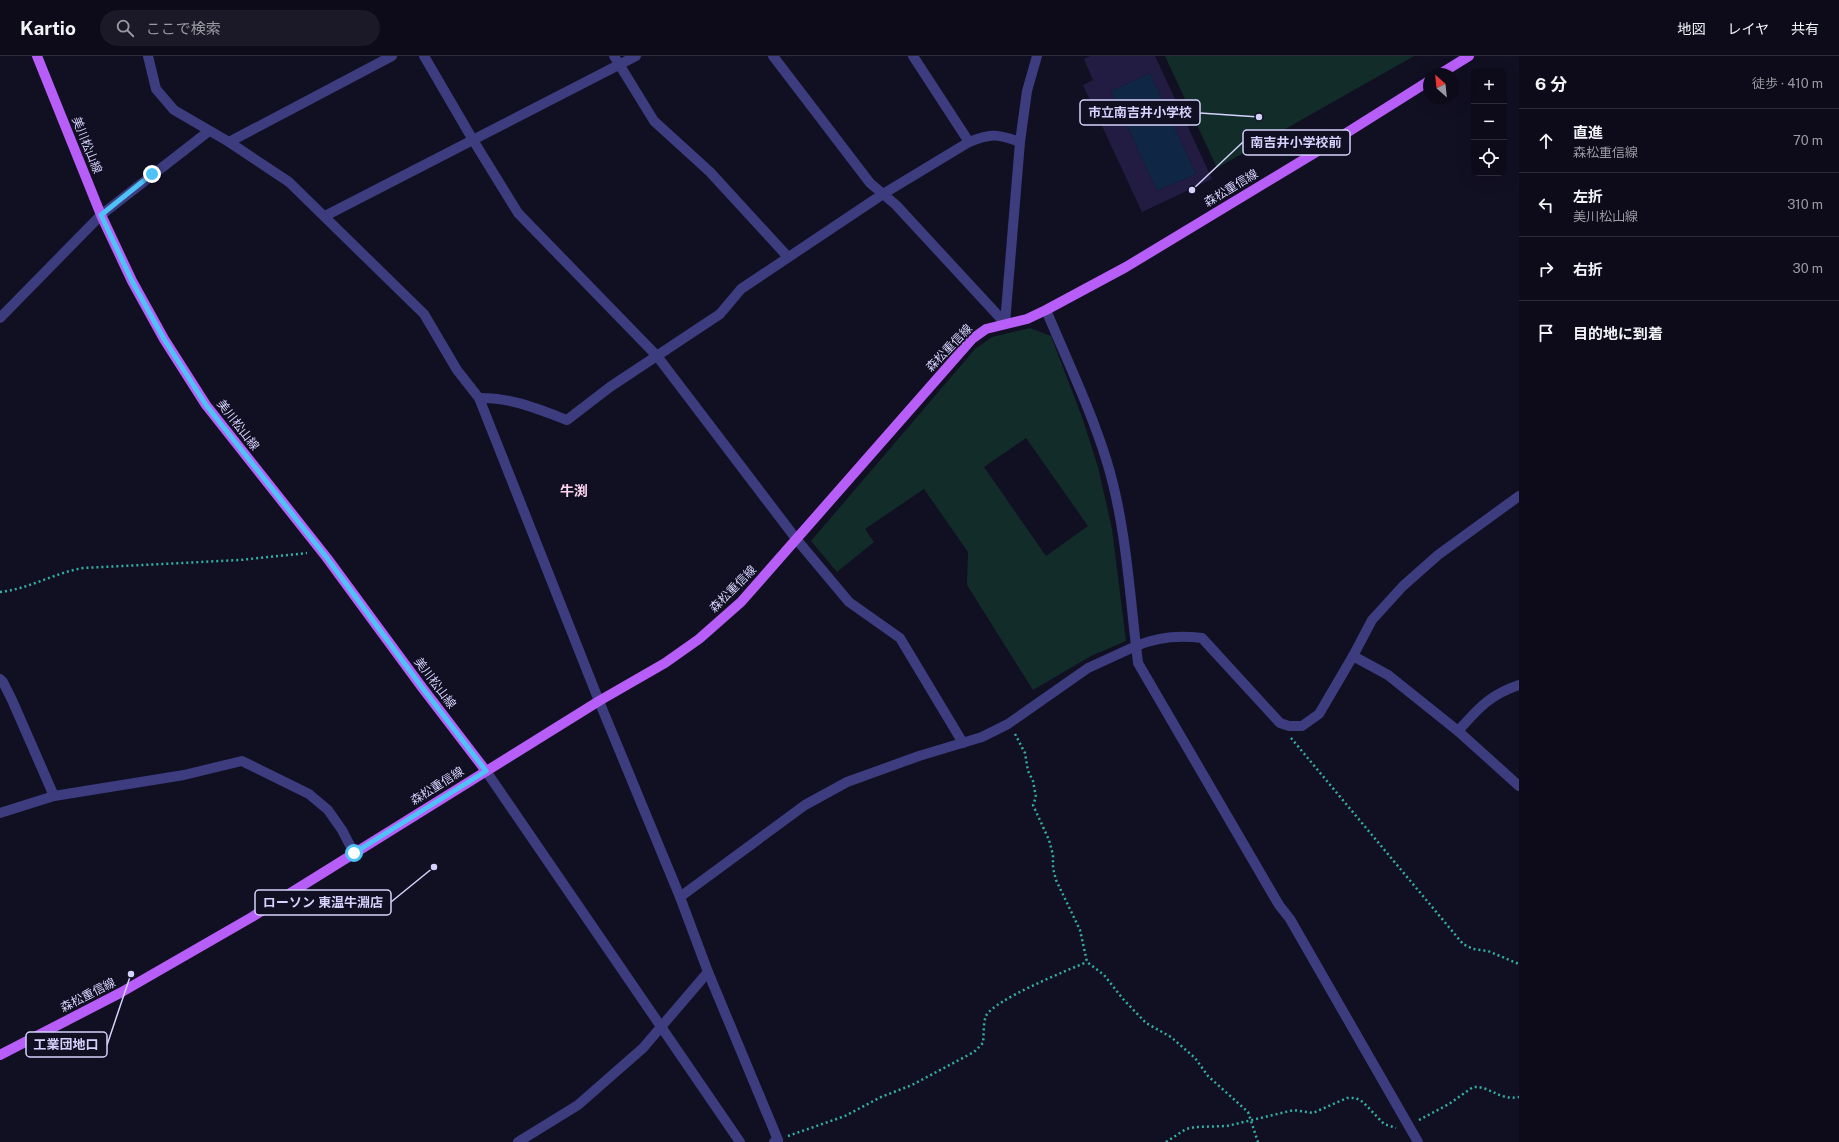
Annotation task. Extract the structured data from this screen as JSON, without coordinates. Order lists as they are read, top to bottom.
{
  "streets": {
    "main road": ["美川松山線", "森松重信線"]
  },
  "crossings": [
    ["美川松山線", "森松重信線"]
  ],
  "districts": ["牛渕"],
  "places": [
    "市立南吉井小学校",
    "南吉井小学校前",
    "ローソン 東温牛淵店",
    "工業団地口"
  ],
  "north": "top left",
  "page": {
    "header": "Kartio",
    "search": "ここで検索",
    "nav": ["地図", "レイヤ", "共有"],
    "heading": ["6 分", "徒歩 · 410 m"],
    "map_buttons": ["+", "−"],
    "list": [
      ["直進", "森松重信線", "70 m"],
      ["左折", "美川松山線", "310 m"],
      ["右折", "30 m"],
      "目的地に到着"
    ]
  }
}
